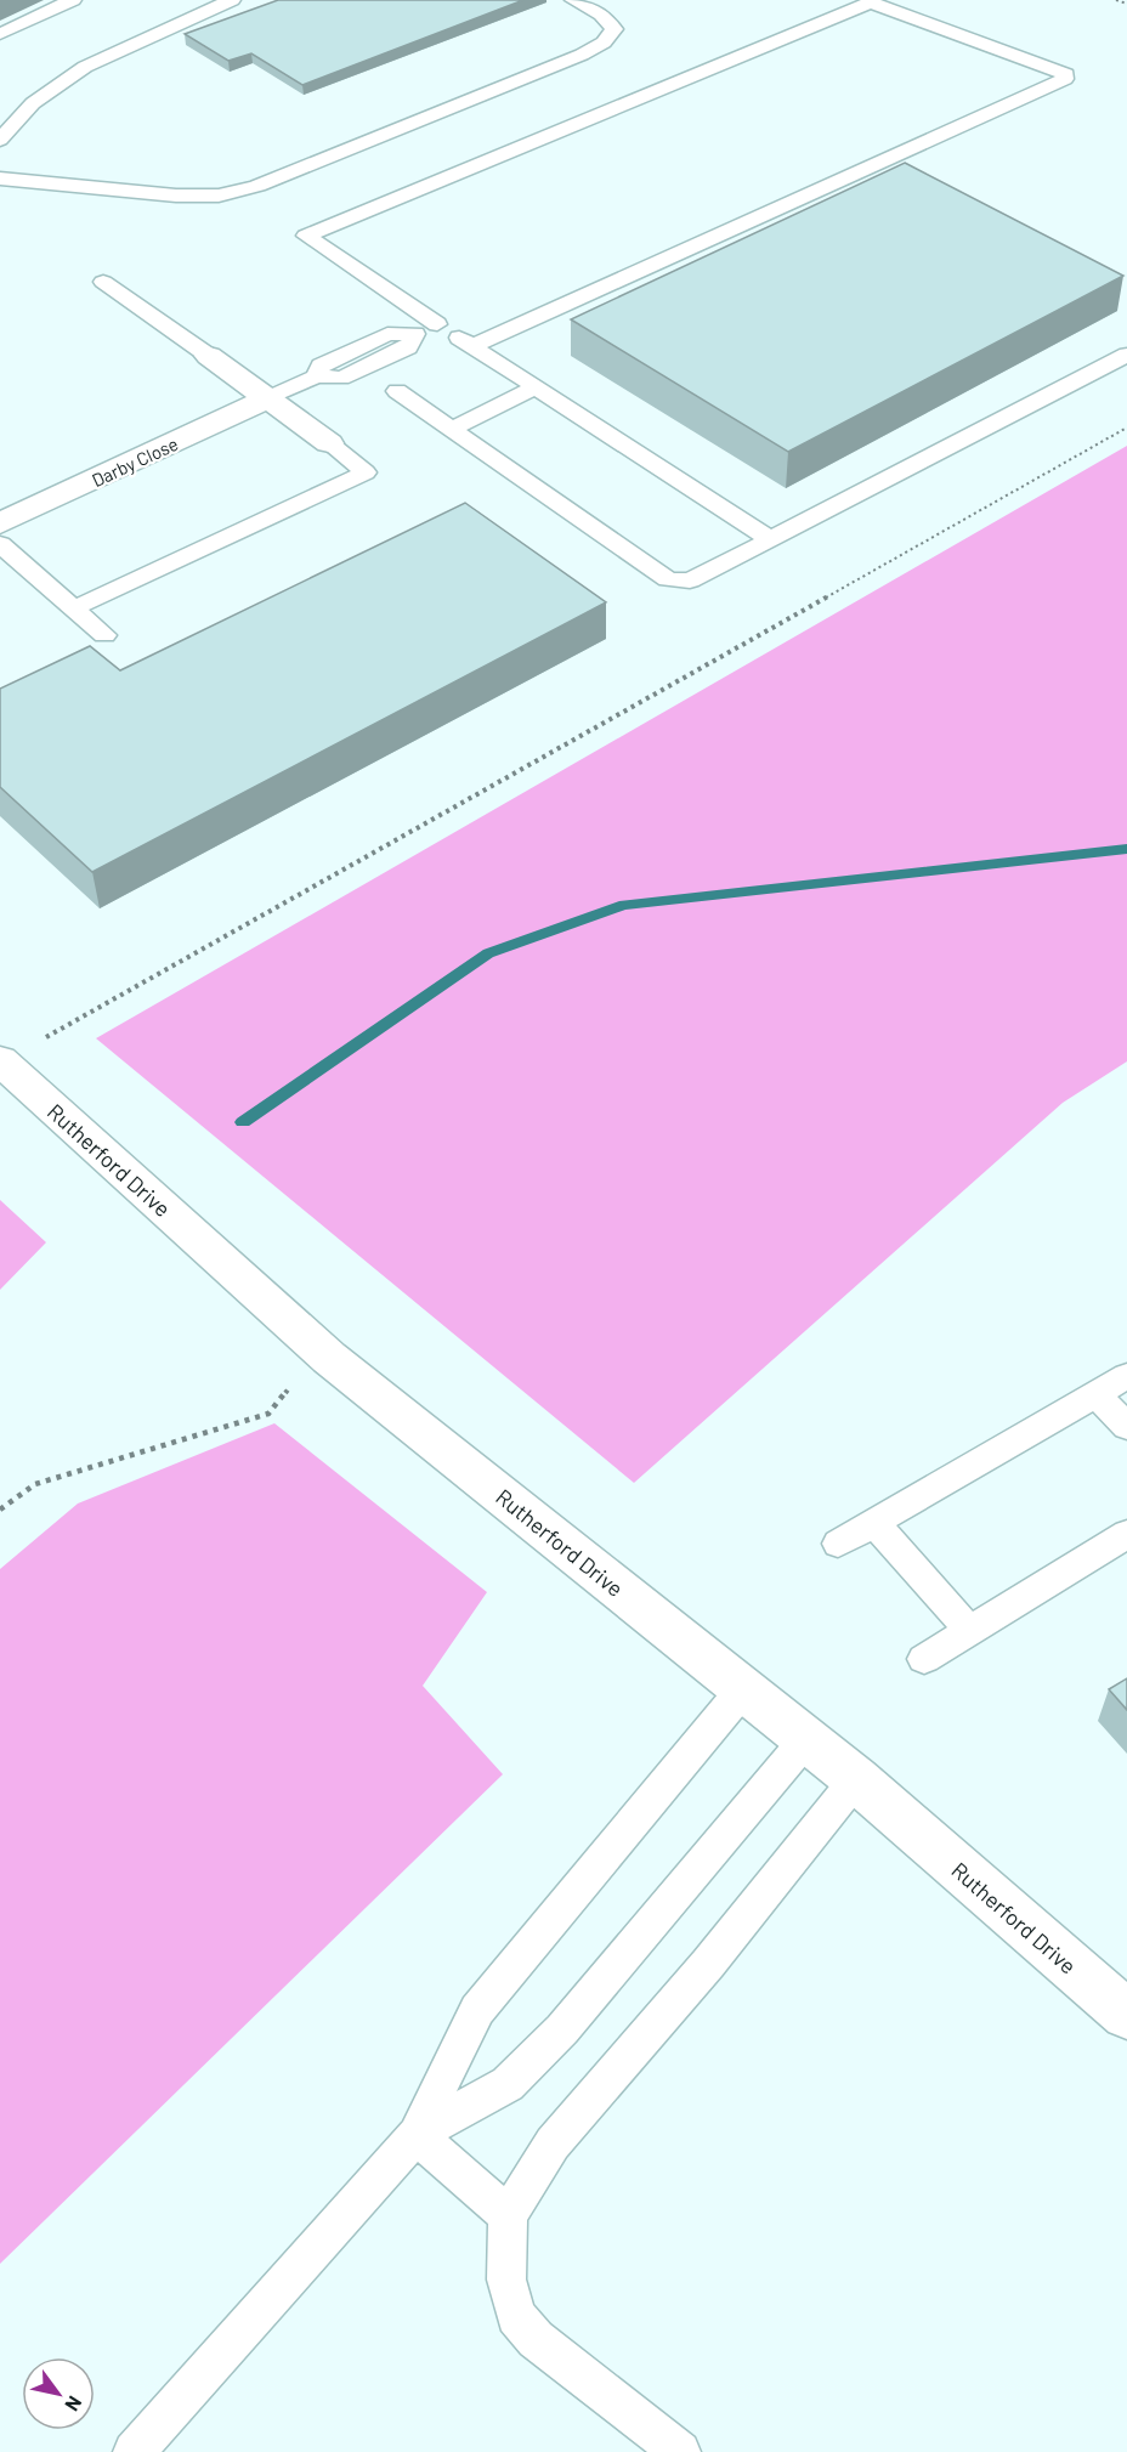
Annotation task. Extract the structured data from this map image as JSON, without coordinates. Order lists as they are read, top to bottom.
{
  "streets": {
    "street": ["Darby Close", "Rutherford Drive"]
  },
  "north": "bottom right"
}
